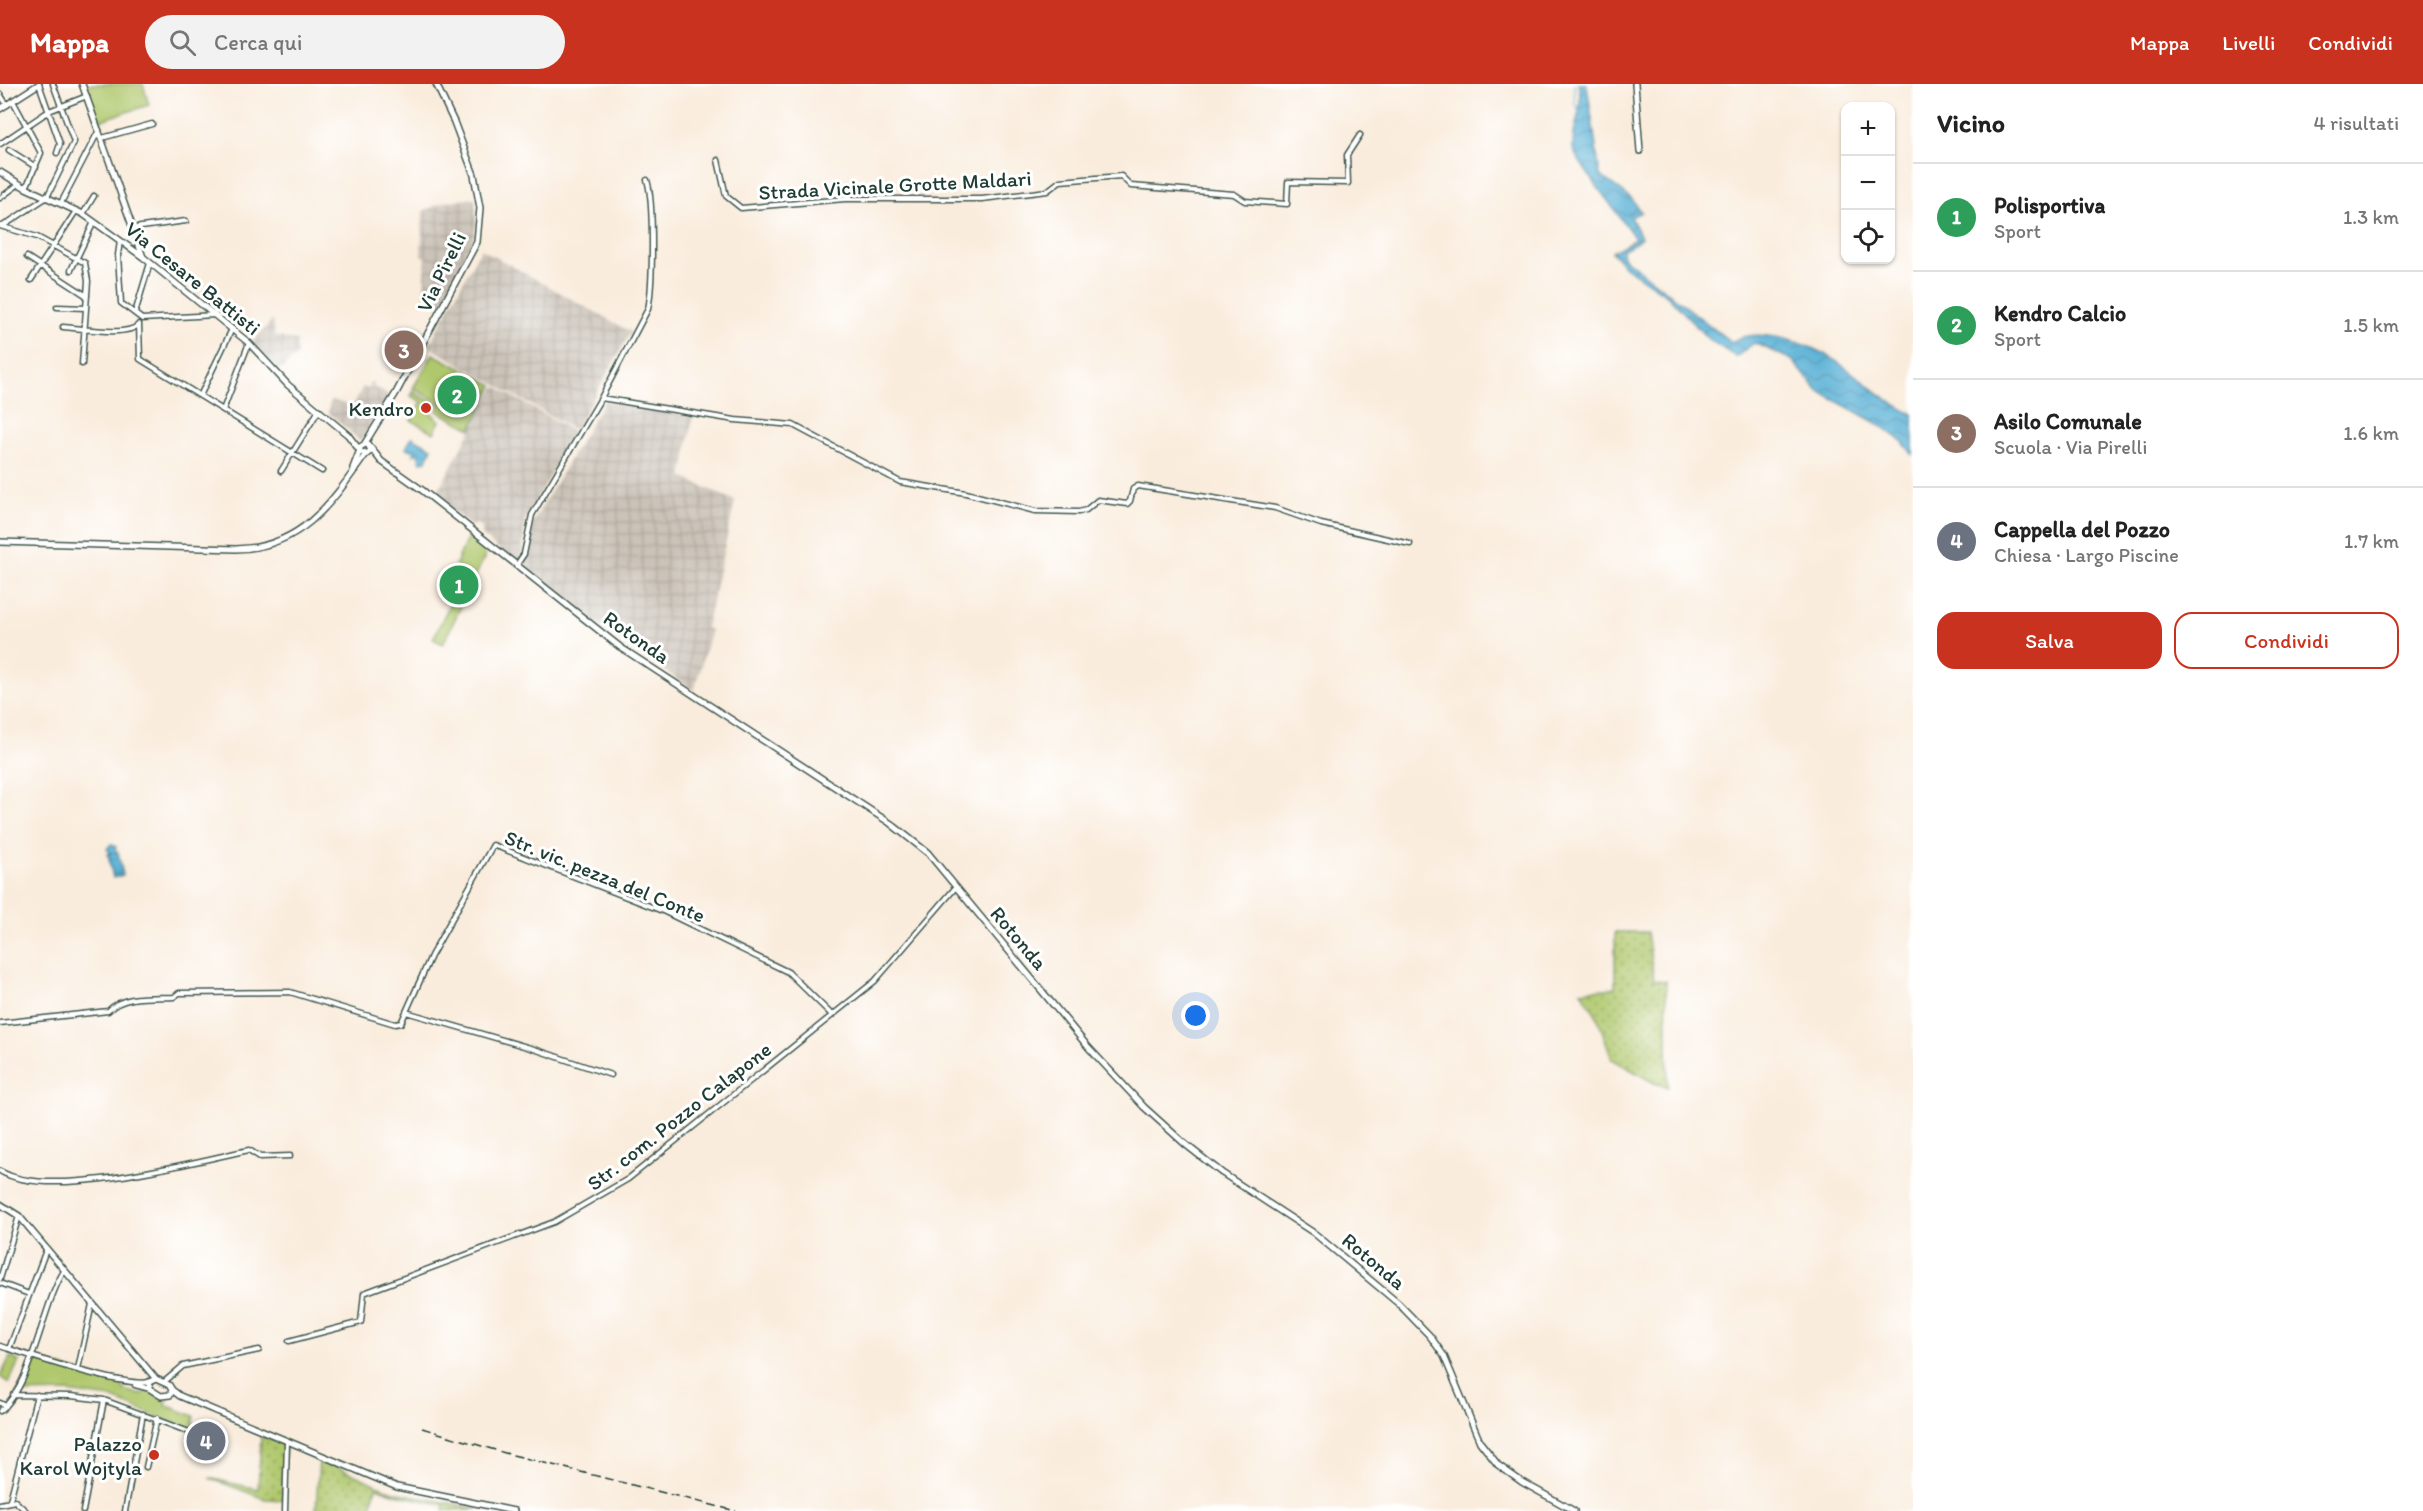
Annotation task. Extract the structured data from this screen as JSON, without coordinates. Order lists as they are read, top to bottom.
{
  "streets": {
    "main road": ["Via Pirelli", "Via Cesare Battisti", "Rotonda"],
    "street": ["Strada Vicinale Grotte Maldari", "Str. vic. pezza del Conte", "Str. com. Pozzo Calapone"]
  },
  "crossings": [
    ["Via Pirelli", "Via Cesare Battisti"],
    ["Via Pirelli", "Rotonda"],
    ["Rotonda", "Str. com. Pozzo Calapone"],
    ["Str. vic. pezza del Conte", "Str. com. Pozzo Calapone"]
  ],
  "places": ["Kendro", "Palazzo Karol Wojtyla"],
  "page": {
    "header": "Mappa",
    "search": "Cerca qui",
    "nav": ["Mappa", "Livelli", "Condividi"],
    "heading": ["Vicino", "4 risultati"],
    "map_buttons": ["+", "−"],
    "list": [
      {
        "mark": "1",
        "name": "Polisportiva",
        "note": "Sport",
        "value": "1.3 km"
      },
      {
        "mark": "2",
        "name": "Kendro Calcio",
        "note": "Sport",
        "value": "1.5 km"
      },
      {
        "mark": "3",
        "name": "Asilo Comunale",
        "note": "Scuola · Via Pirelli",
        "value": "1.6 km"
      },
      {
        "mark": "4",
        "name": "Cappella del Pozzo",
        "note": "Chiesa · Largo Piscine",
        "value": "1.7 km"
      }
    ],
    "pins": [
      "3",
      "2",
      "1",
      "4"
    ],
    "buttons": ["Salva", "Condividi"]
  }
}
